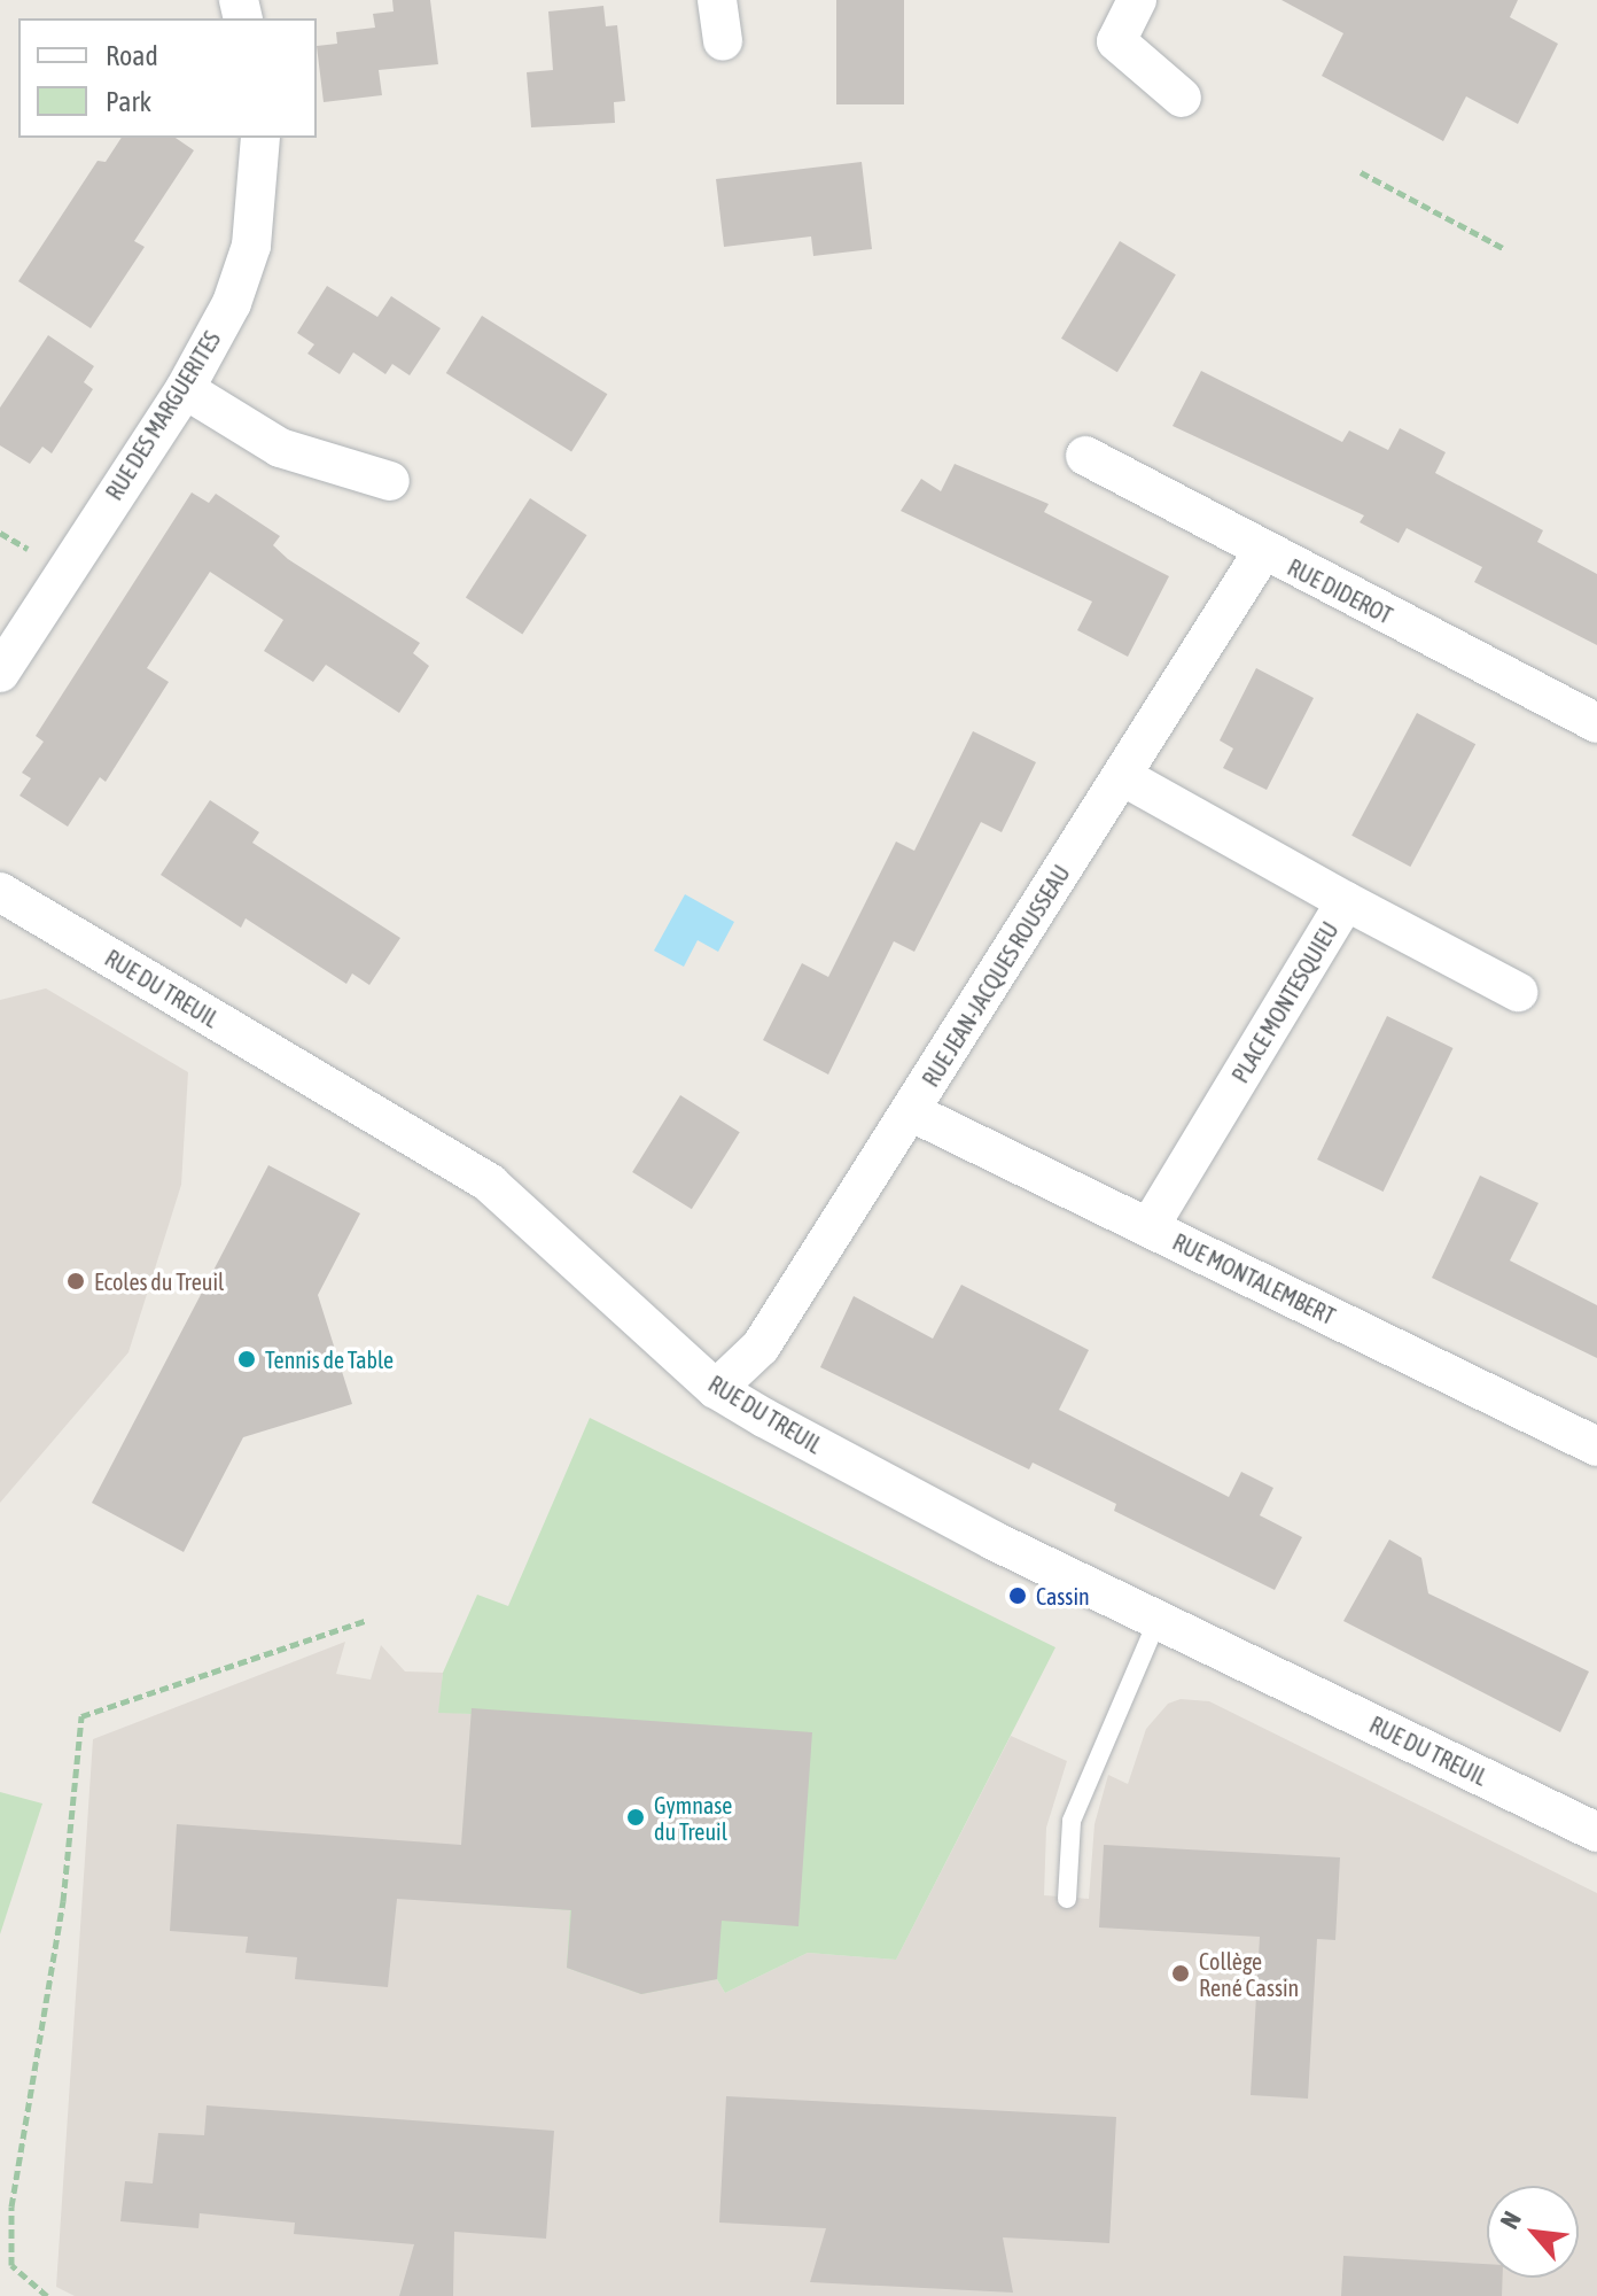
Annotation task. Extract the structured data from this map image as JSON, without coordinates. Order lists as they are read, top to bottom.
{
  "streets": {
    "street": [
      "RUE DES MARGUERITES",
      "RUE DIDEROT",
      "RUE JEAN-JACQUES ROUSSEAU",
      "RUE DU TREUIL",
      "PLACE MONTESQUIEU",
      "RUE MONTALEMBERT"
    ]
  },
  "crossings": [
    ["RUE DIDEROT", "RUE JEAN-JACQUES ROUSSEAU"],
    ["RUE JEAN-JACQUES ROUSSEAU", "RUE DU TREUIL"],
    ["RUE JEAN-JACQUES ROUSSEAU", "PLACE MONTESQUIEU"],
    ["RUE JEAN-JACQUES ROUSSEAU", "RUE MONTALEMBERT"],
    ["PLACE MONTESQUIEU", "RUE MONTALEMBERT"]
  ],
  "places": [
    "Ecoles du Treuil",
    "Tennis de Table",
    "Cassin",
    "Gymnase du Treuil",
    "Collège René Cassin"
  ],
  "legend": ["Road", "Park"],
  "north": "top left"
}
